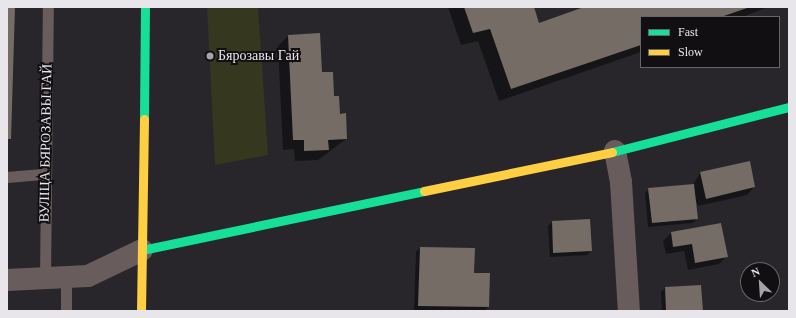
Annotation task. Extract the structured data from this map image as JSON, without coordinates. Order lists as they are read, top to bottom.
{
  "streets": {
    "lane": ["ВУЛІЦА БЯРОЗАВЫ ГАЙ"]
  },
  "places": ["Бярозавы Гай"],
  "legend": ["Fast", "Slow"],
  "north": "top left"
}
